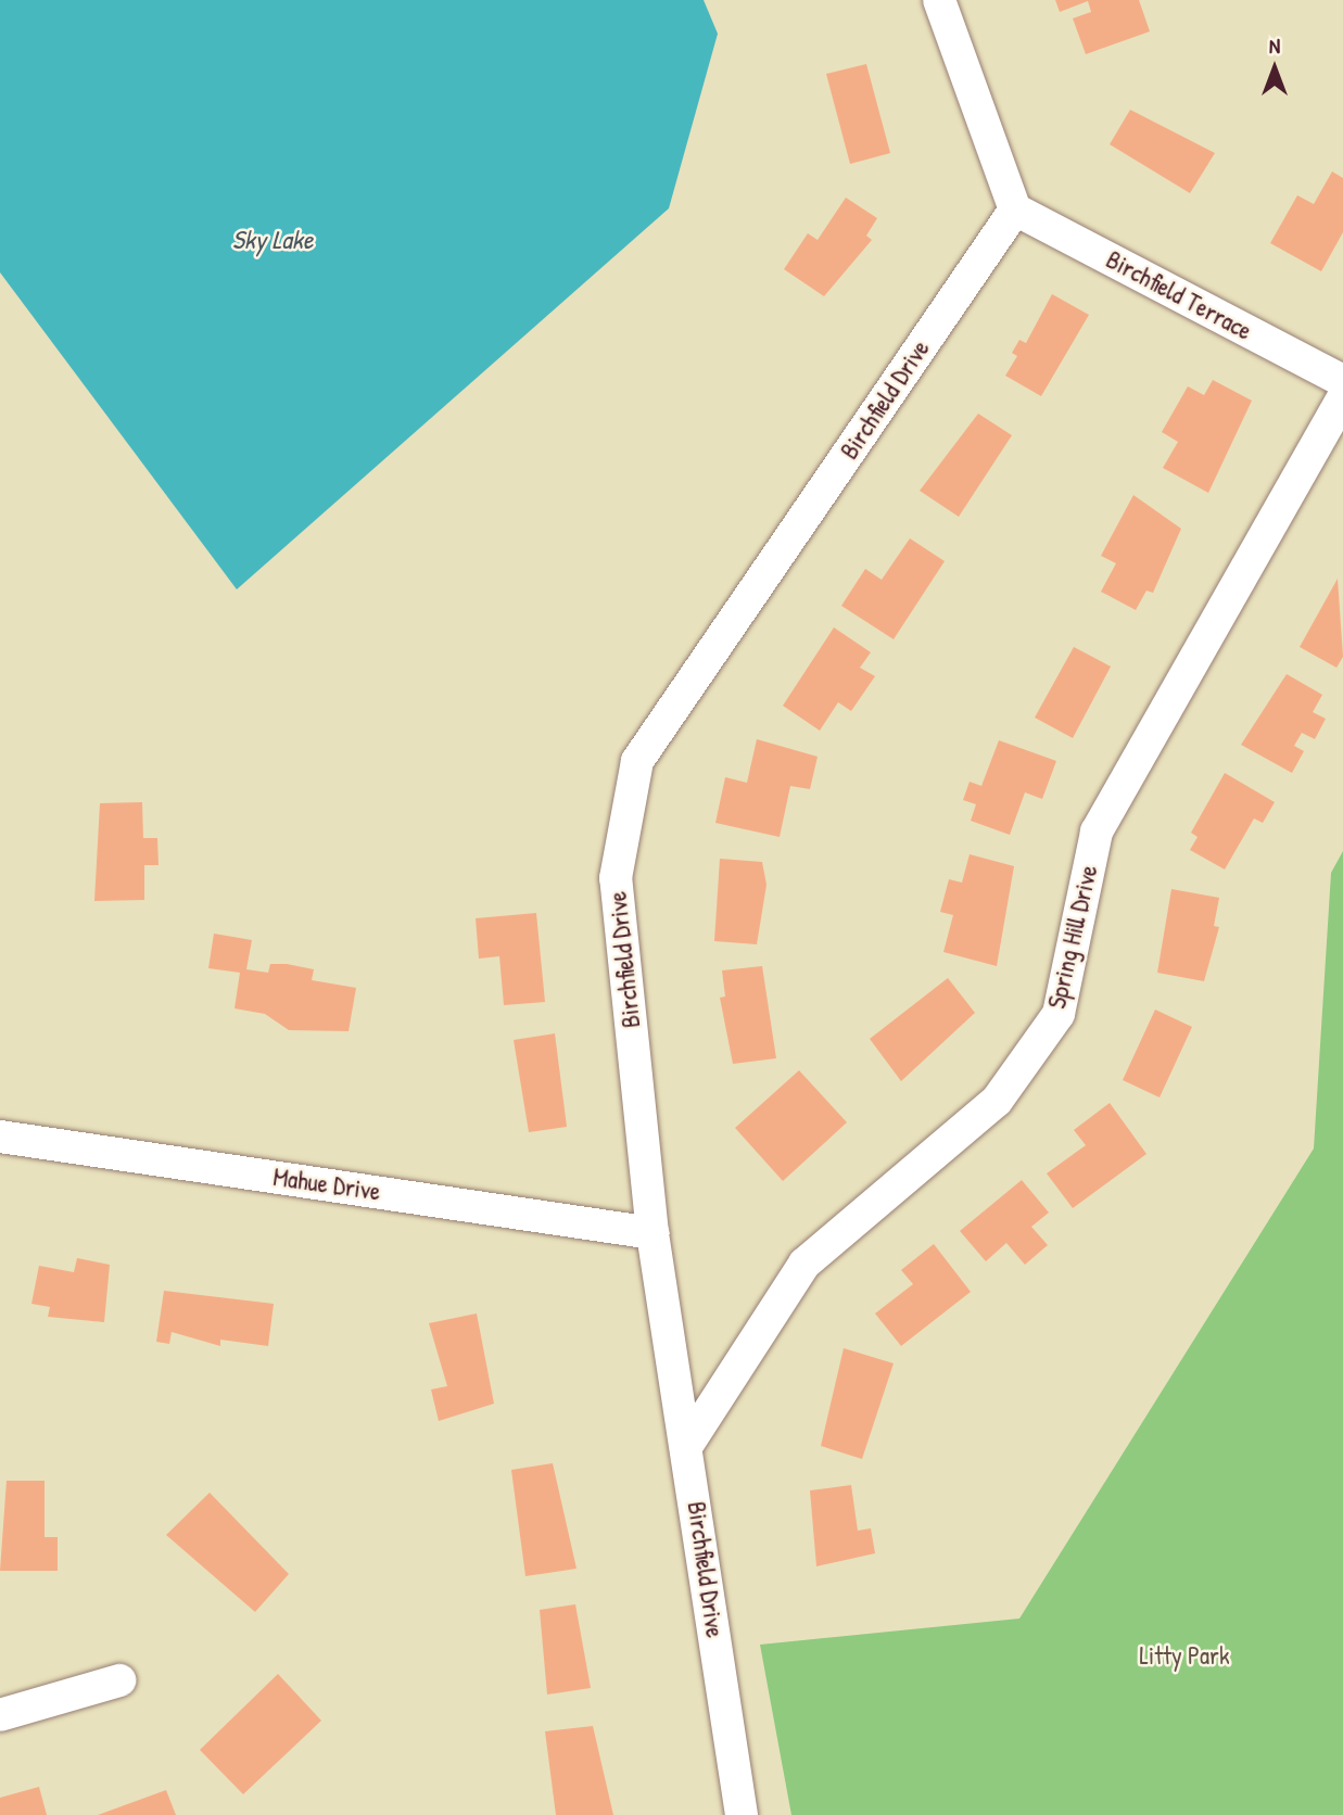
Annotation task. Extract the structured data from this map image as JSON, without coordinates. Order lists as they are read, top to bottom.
{
  "streets": {
    "street": [
      "Birchfield Terrace",
      "Birchfield Drive",
      "Spring Hill Drive",
      "Mahue Drive"
    ]
  },
  "crossings": [
    ["Birchfield Terrace", "Birchfield Drive"],
    ["Birchfield Drive", "Spring Hill Drive"],
    ["Birchfield Drive", "Mahue Drive"]
  ],
  "water": ["Sky Lake"],
  "parks": ["Litty Park"],
  "north": "top"
}
